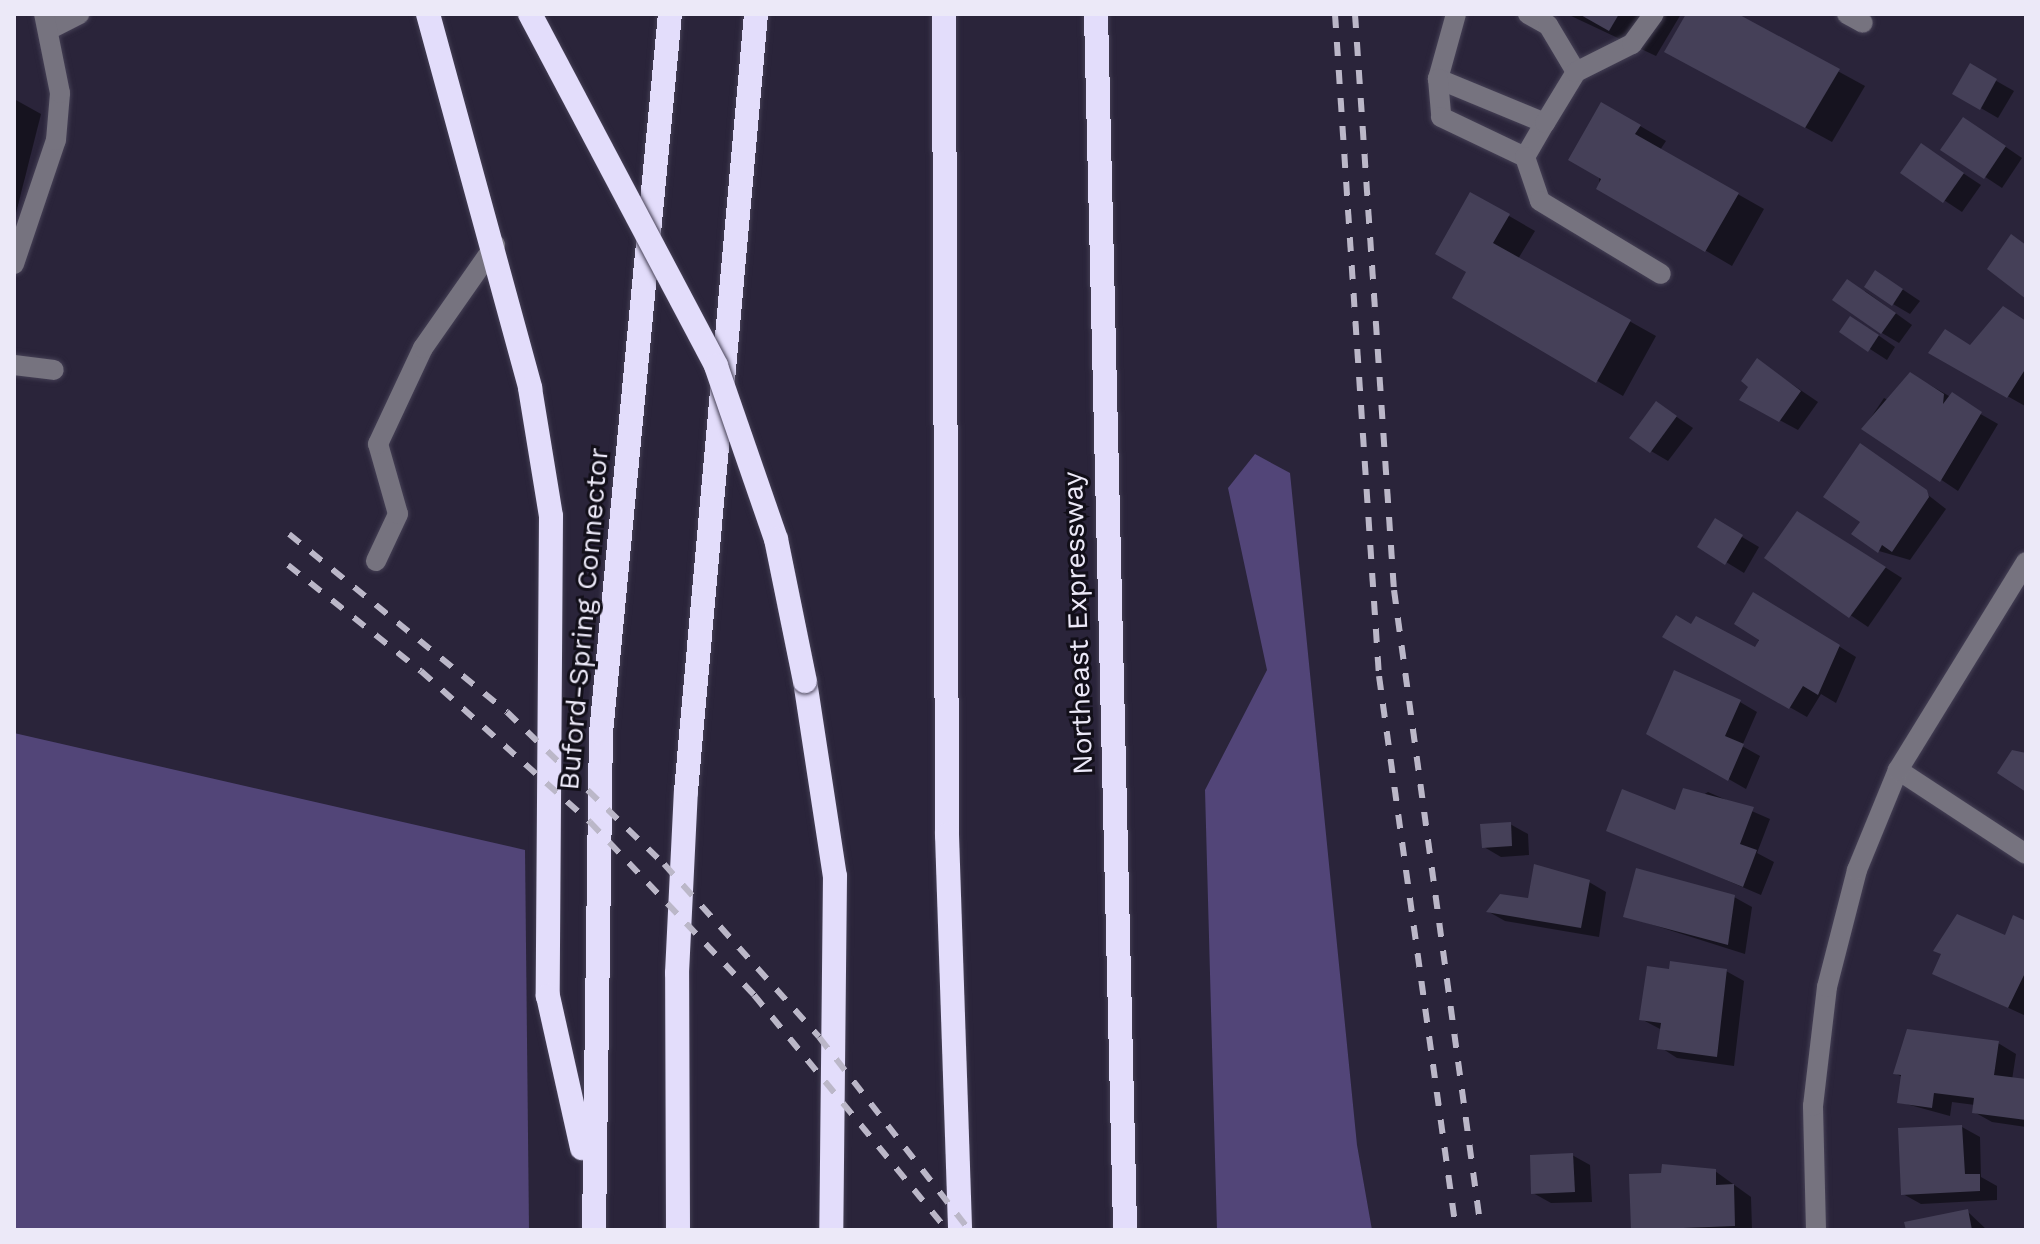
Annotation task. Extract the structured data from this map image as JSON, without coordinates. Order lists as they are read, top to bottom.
{
  "streets": {
    "highway": ["Buford-Spring Connector", "Northeast Expressway"]
  }
}
